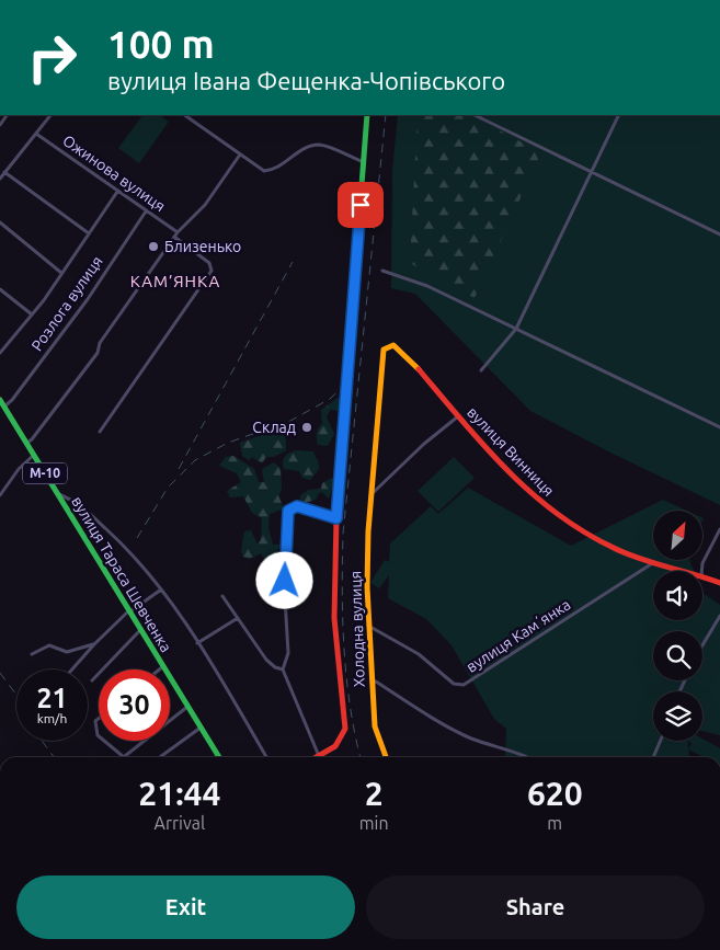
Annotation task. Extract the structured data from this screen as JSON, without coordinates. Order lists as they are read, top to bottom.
{
  "streets": {
    "main road": [
      "вулиця Винниця",
      "М-10",
      "вулиця Тараса Шевченка",
      "Холодна вулиця"
    ],
    "street": ["Ожинова вулиця", "Розлога вулиця", "вулиця Камʼянка"]
  },
  "crossings": [
    ["Ожинова вулиця", "Розлога вулиця"],
    ["Розлога вулиця", "вулиця Тараса Шевченка"],
    ["вулиця Винниця", "Холодна вулиця"],
    ["вулиця Винниця", "вулиця Камʼянка"],
    ["Холодна вулиця", "вулиця Камʼянка"]
  ],
  "districts": ["КАМ’ЯНКА"],
  "places": ["Близенько", "Склад"],
  "north": "top right",
  "page": {
    "turn": ["100 m", "вулиця Івана Фещенка-Чопівського"],
    "speed": "21 km/h",
    "limit": "30",
    "eta": [
      "21:44",
      "Arrival",
      "2",
      "min",
      "620",
      "m"
    ],
    "buttons": ["Exit", "Share"]
  }
}
